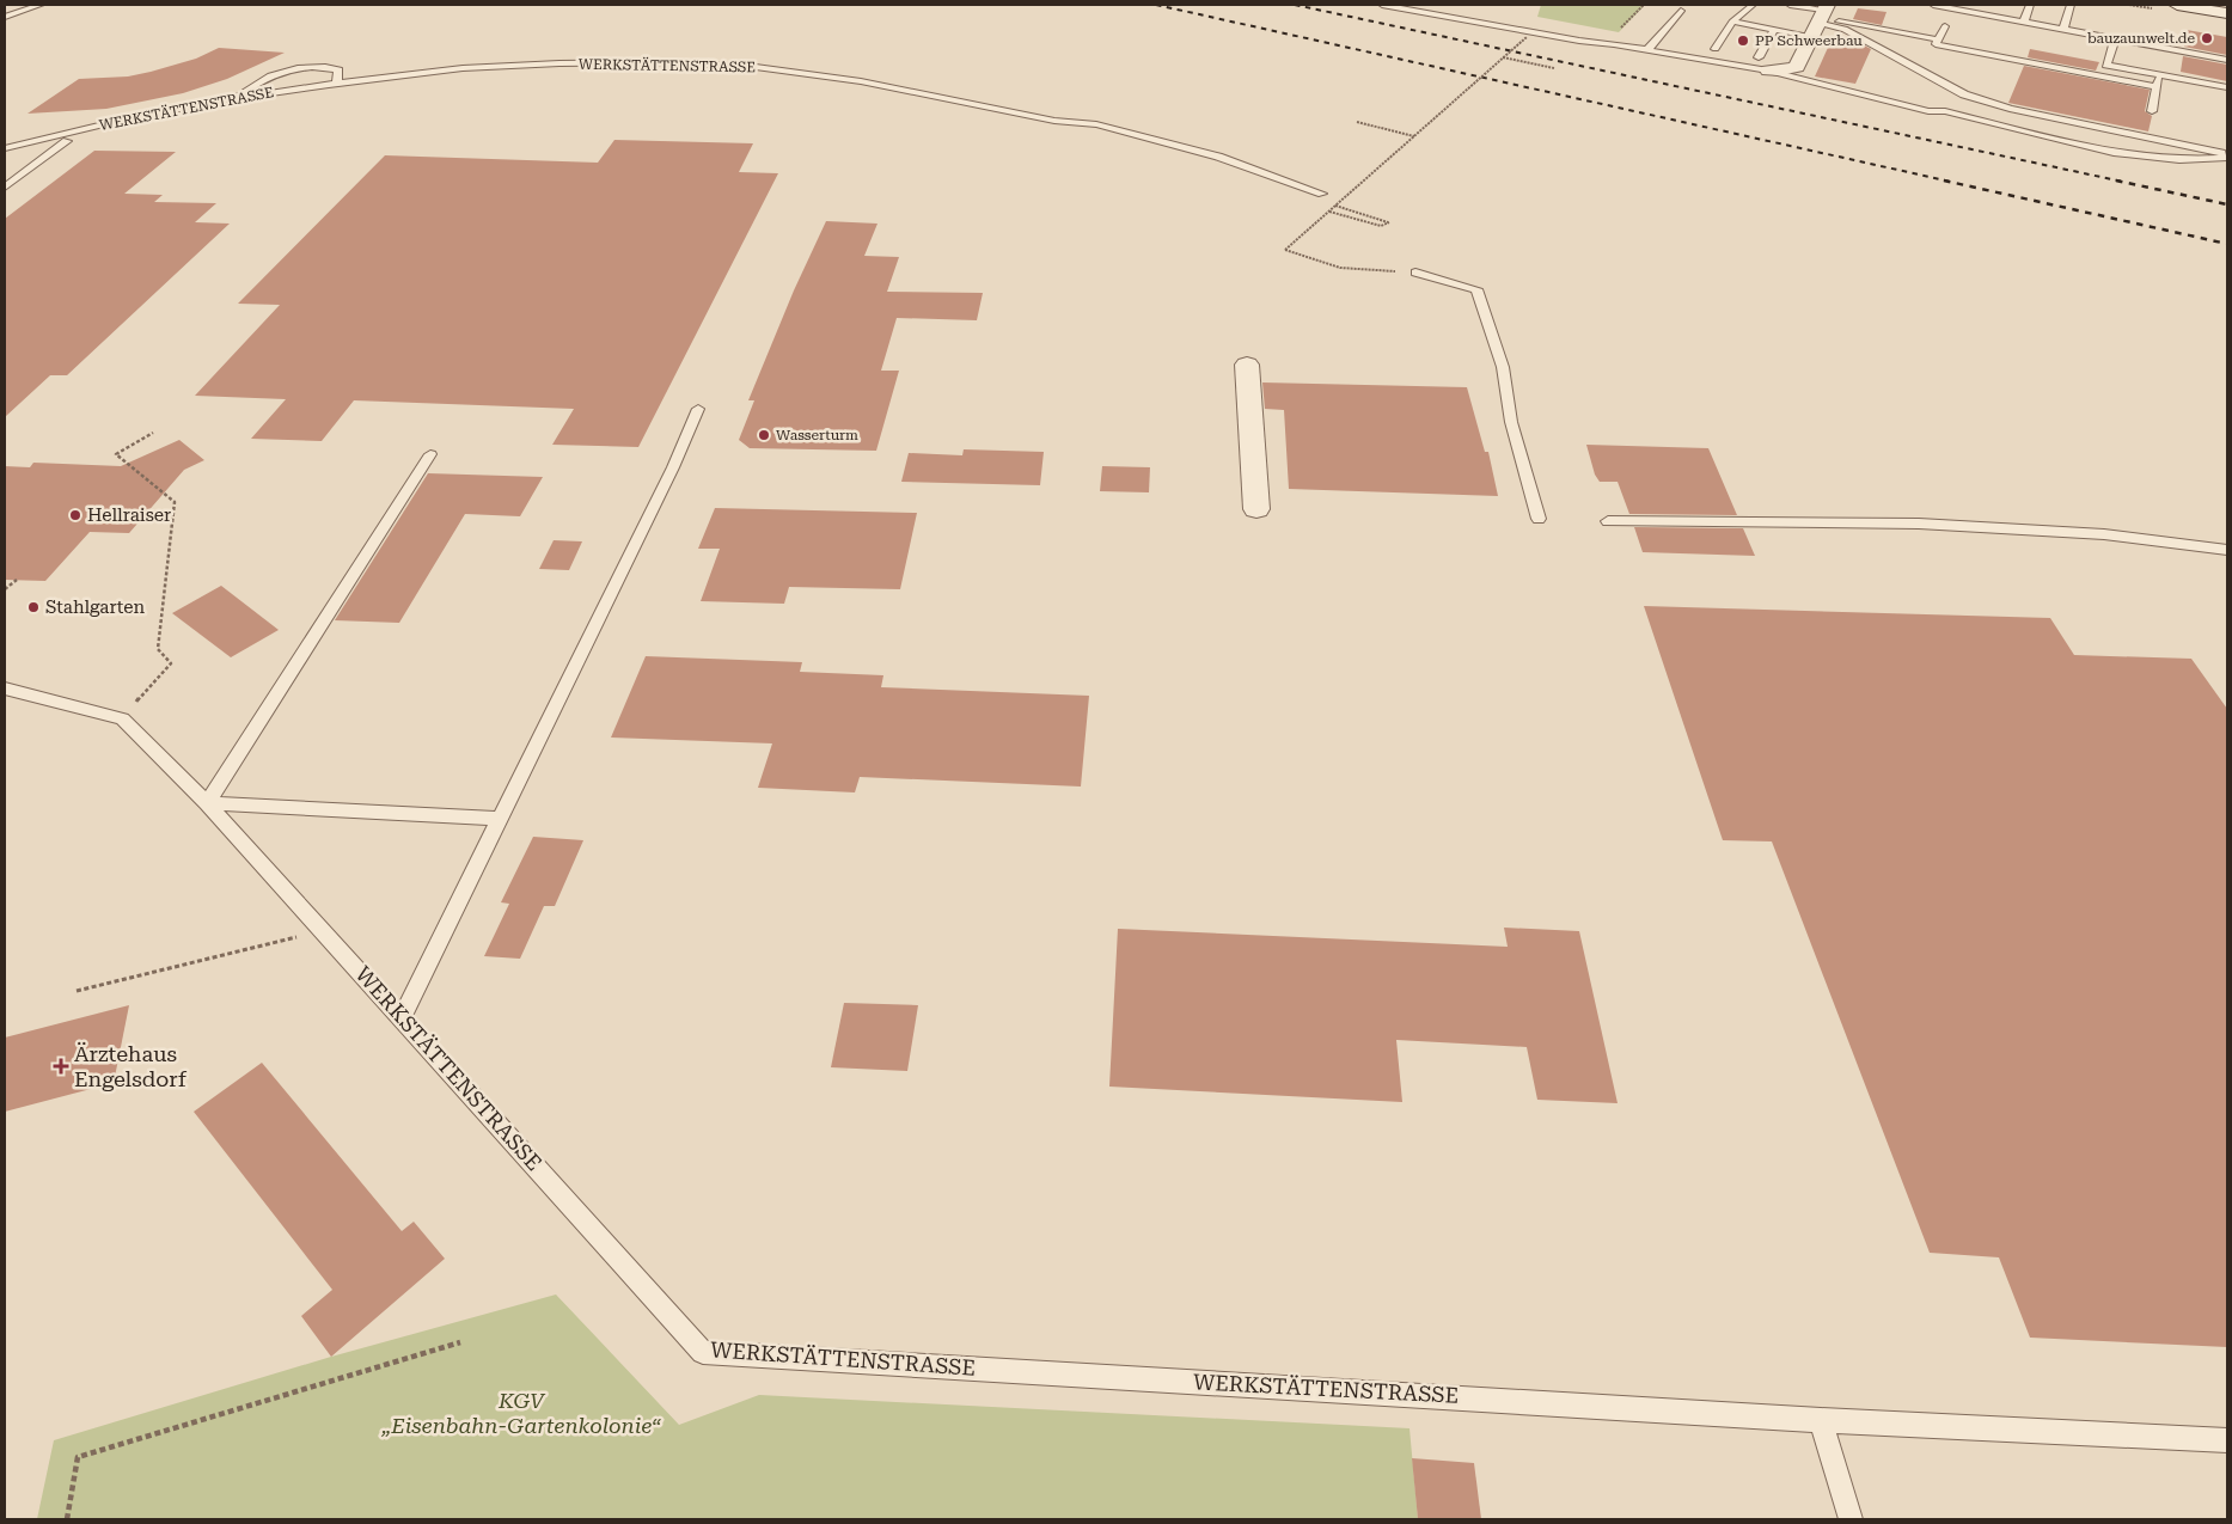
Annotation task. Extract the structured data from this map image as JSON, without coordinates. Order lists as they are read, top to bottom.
{
  "streets": {
    "lane": ["WERKSTÄTTENSTRASSE"]
  },
  "parks": ["KGV „Eisenbahn-Gartenkolonie“"],
  "places": {
    "other": [
      "bauzaunwelt.de",
      "PP Schweerbau",
      "Wasserturm",
      "Hellraiser",
      "Stahlgarten"
    ],
    "health": ["Ärztehaus Engelsdorf"]
  }
}
